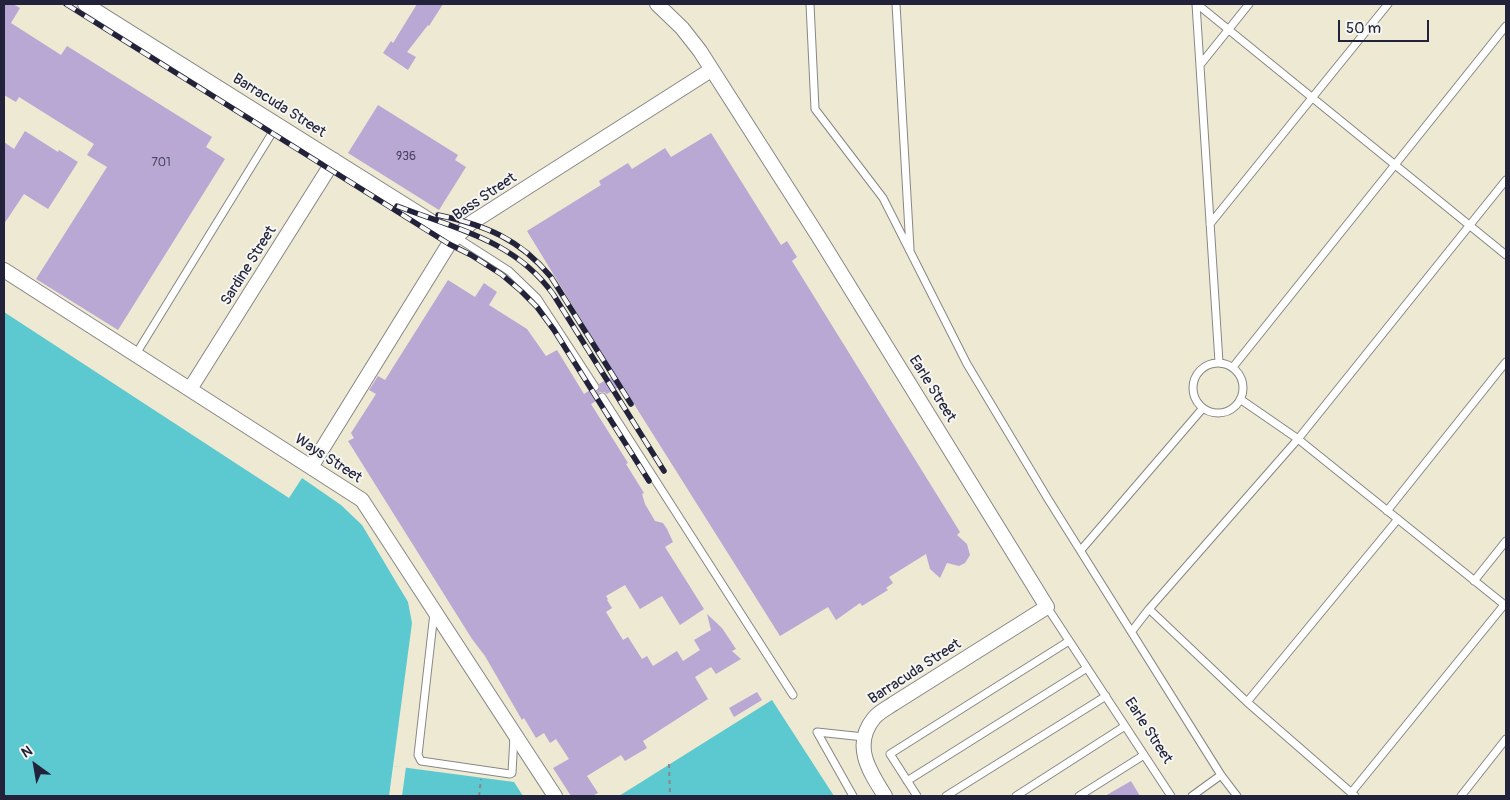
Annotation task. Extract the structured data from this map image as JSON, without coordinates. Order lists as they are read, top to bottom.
{
  "streets": {
    "street": [
      "Barracuda Street",
      "Bass Street",
      "Sardine Street",
      "Earle Street",
      "Ways Street"
    ]
  },
  "crossings": [
    ["Barracuda Street", "Bass Street"],
    ["Barracuda Street", "Sardine Street"],
    ["Barracuda Street", "Earle Street"],
    ["Bass Street", "Earle Street"],
    ["Bass Street", "Ways Street"],
    ["Sardine Street", "Ways Street"]
  ],
  "house_numbers": ["936", "701"],
  "scale_bar": "50 m",
  "north": "top left"
}
